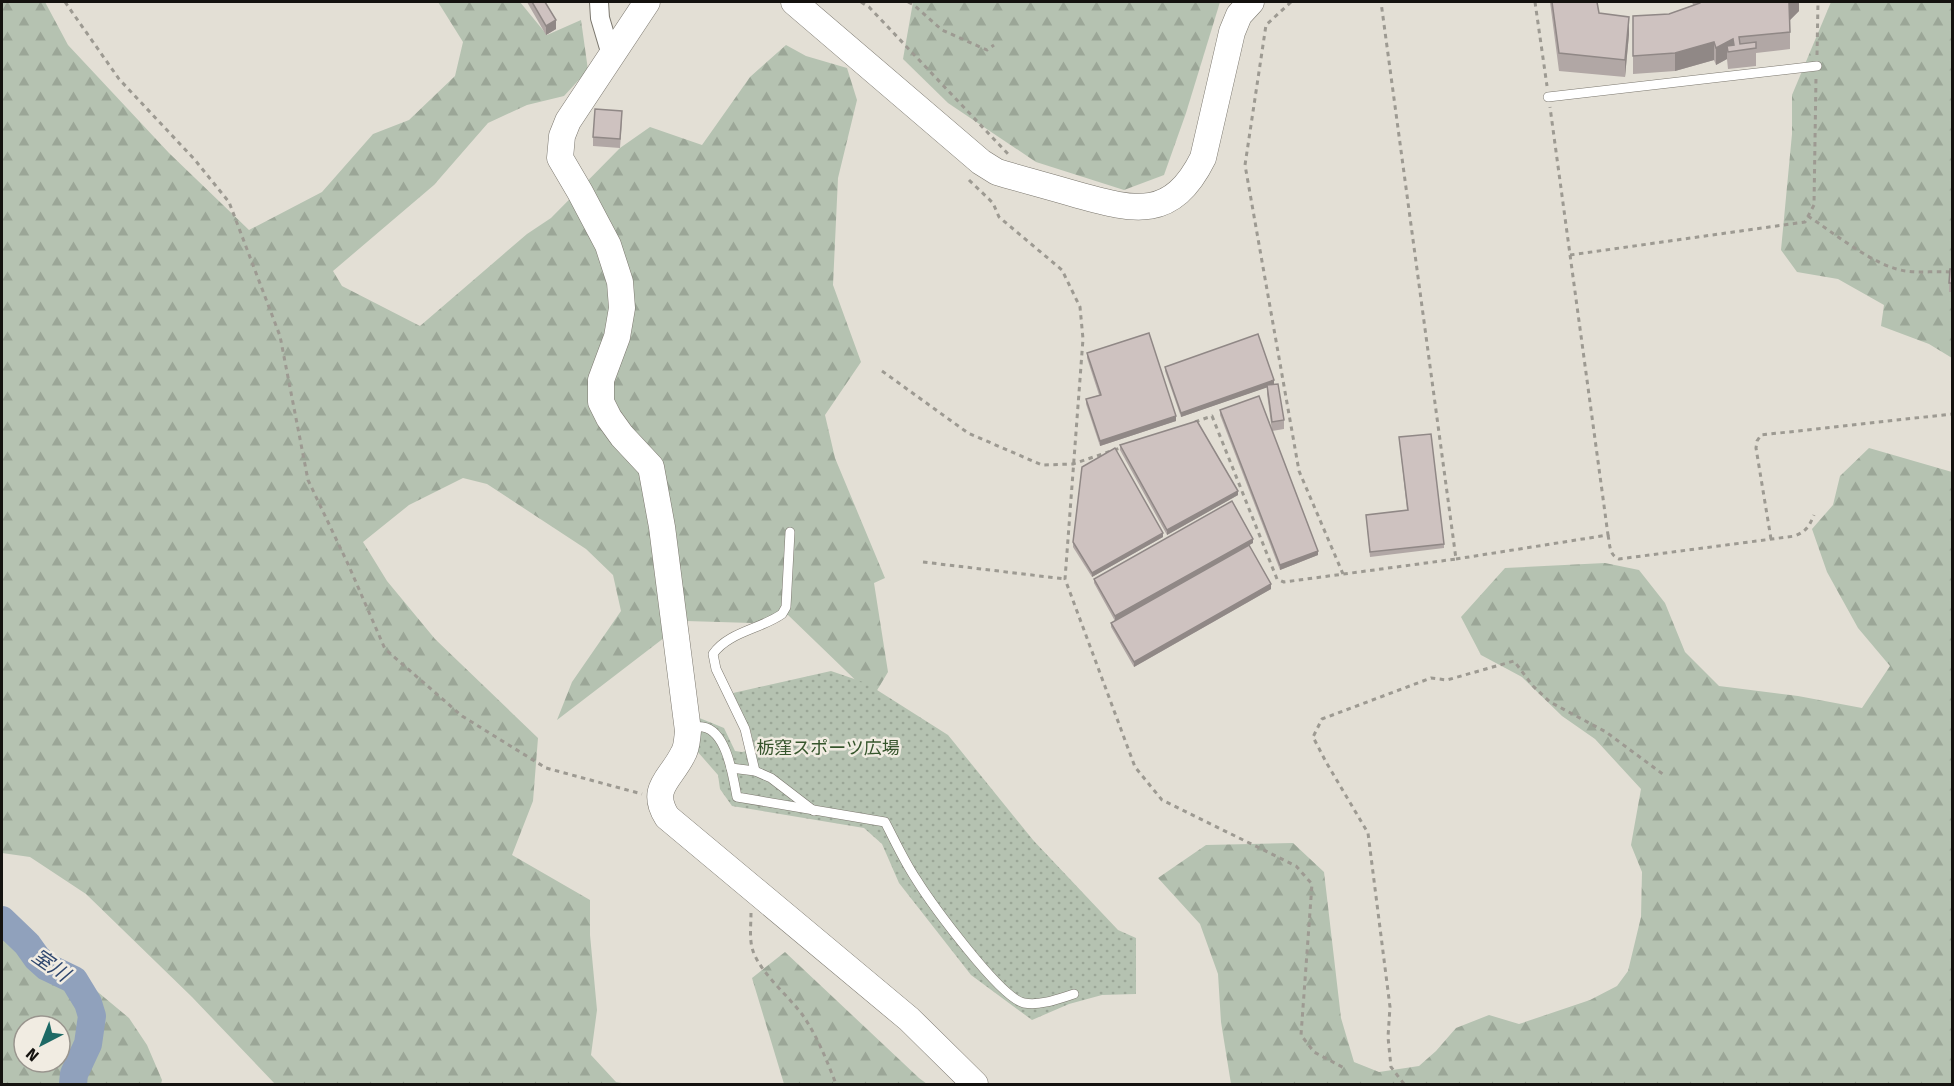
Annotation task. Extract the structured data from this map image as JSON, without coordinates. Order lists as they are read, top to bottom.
{
  "water": ["室川"],
  "parks": ["栃窪スポーツ広場"],
  "north": "bottom left"
}
